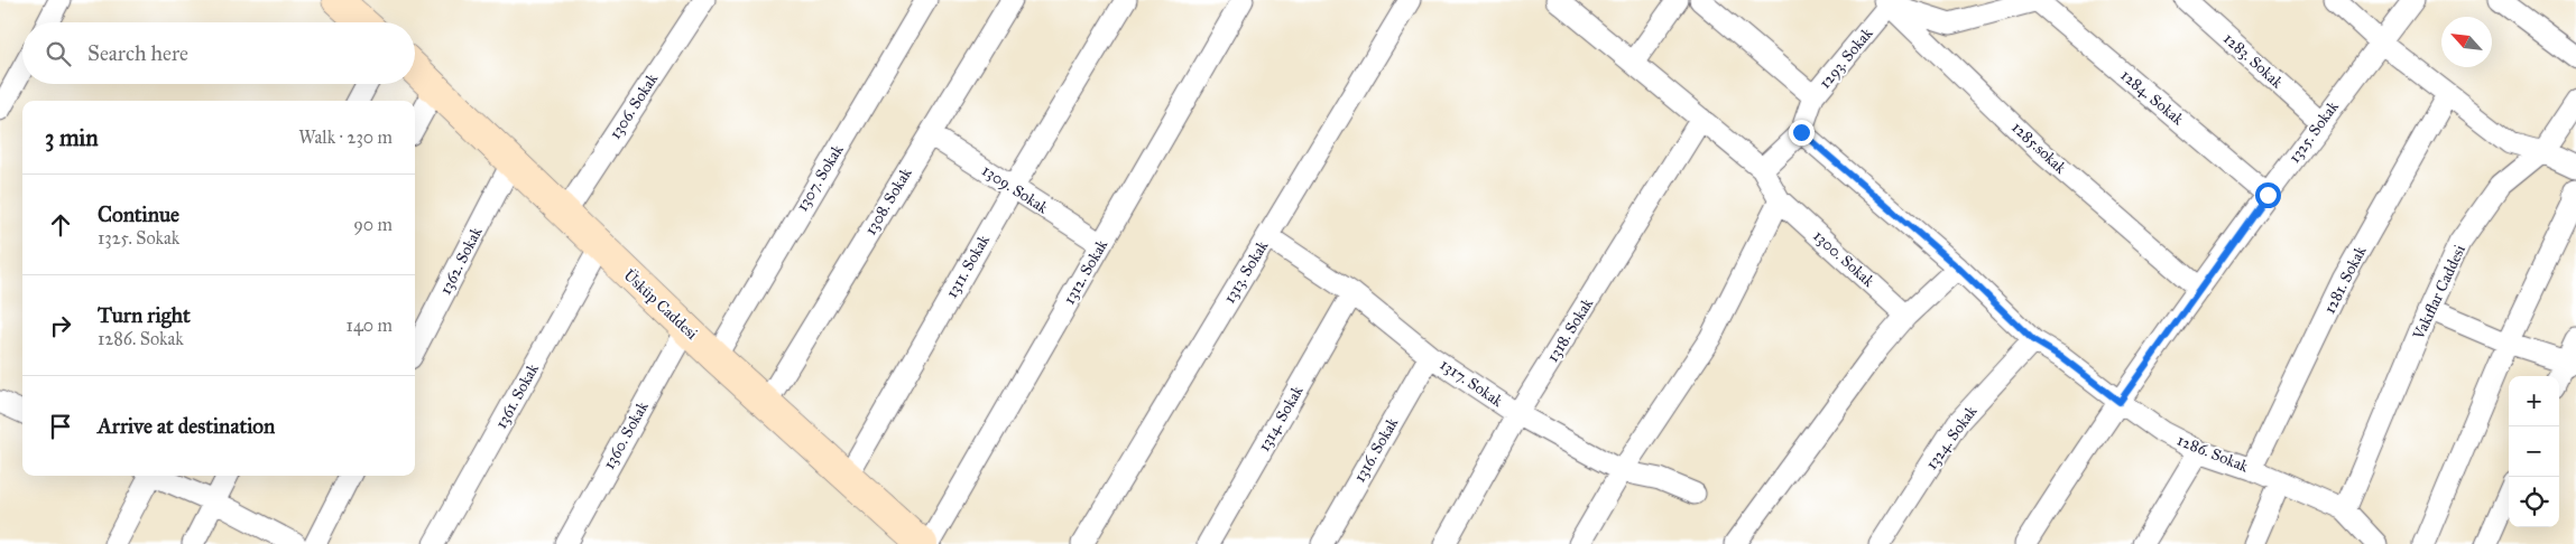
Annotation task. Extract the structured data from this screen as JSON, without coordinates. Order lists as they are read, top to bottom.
{
  "streets": {
    "street": [
      "1293. Sokak",
      "1283. Sokak",
      "1284. Sokak",
      "1306. Sokak",
      "1325. Sokak",
      "1285.sokak",
      "1307. Sokak",
      "1309. Sokak",
      "1308. Sokak",
      "1300. Sokak",
      "1362. Sokak",
      "1311. Sokak",
      "1312. Sokak",
      "1313. Sokak",
      "1281. Sokak",
      "Vakıflar Caddesi",
      "Üsküp Caddesi",
      "1318. Sokak",
      "1317. Sokak",
      "1361. Sokak",
      "1314. Sokak",
      "1360. Sokak",
      "1324. Sokak",
      "1316. Sokak",
      "1286. Sokak"
    ]
  },
  "crossings": [
    ["1293. Sokak", "1285.sokak"],
    ["1293. Sokak", "1300. Sokak"],
    ["1293. Sokak", "1286. Sokak"],
    ["1283. Sokak", "1325. Sokak"],
    ["1284. Sokak", "1325. Sokak"],
    ["1306. Sokak", "Üsküp Caddesi"],
    ["1325. Sokak", "1285.sokak"],
    ["1325. Sokak", "1286. Sokak"],
    ["1307. Sokak", "Üsküp Caddesi"],
    ["1309. Sokak", "1308. Sokak"],
    ["1309. Sokak", "1311. Sokak"],
    ["1309. Sokak", "1312. Sokak"],
    ["1308. Sokak", "Üsküp Caddesi"],
    ["1362. Sokak", "Üsküp Caddesi"],
    ["1311. Sokak", "Üsküp Caddesi"],
    ["1313. Sokak", "1317. Sokak"],
    ["1281. Sokak", "1286. Sokak"],
    ["Vakıflar Caddesi", "1286. Sokak"],
    ["Üsküp Caddesi", "1361. Sokak"],
    ["Üsküp Caddesi", "1360. Sokak"],
    ["1318. Sokak", "1317. Sokak"],
    ["1317. Sokak", "1314. Sokak"],
    ["1317. Sokak", "1316. Sokak"],
    ["1324. Sokak", "1286. Sokak"]
  ],
  "north": "top left",
  "page": {
    "search": "Search here",
    "heading": ["3 min", "Walk · 230 m"],
    "list": [
      ["Continue", "1325. Sokak", "90 m"],
      ["Turn right", "1286. Sokak", "140 m"],
      "Arrive at destination"
    ],
    "map_buttons": ["+", "−"]
  }
}
